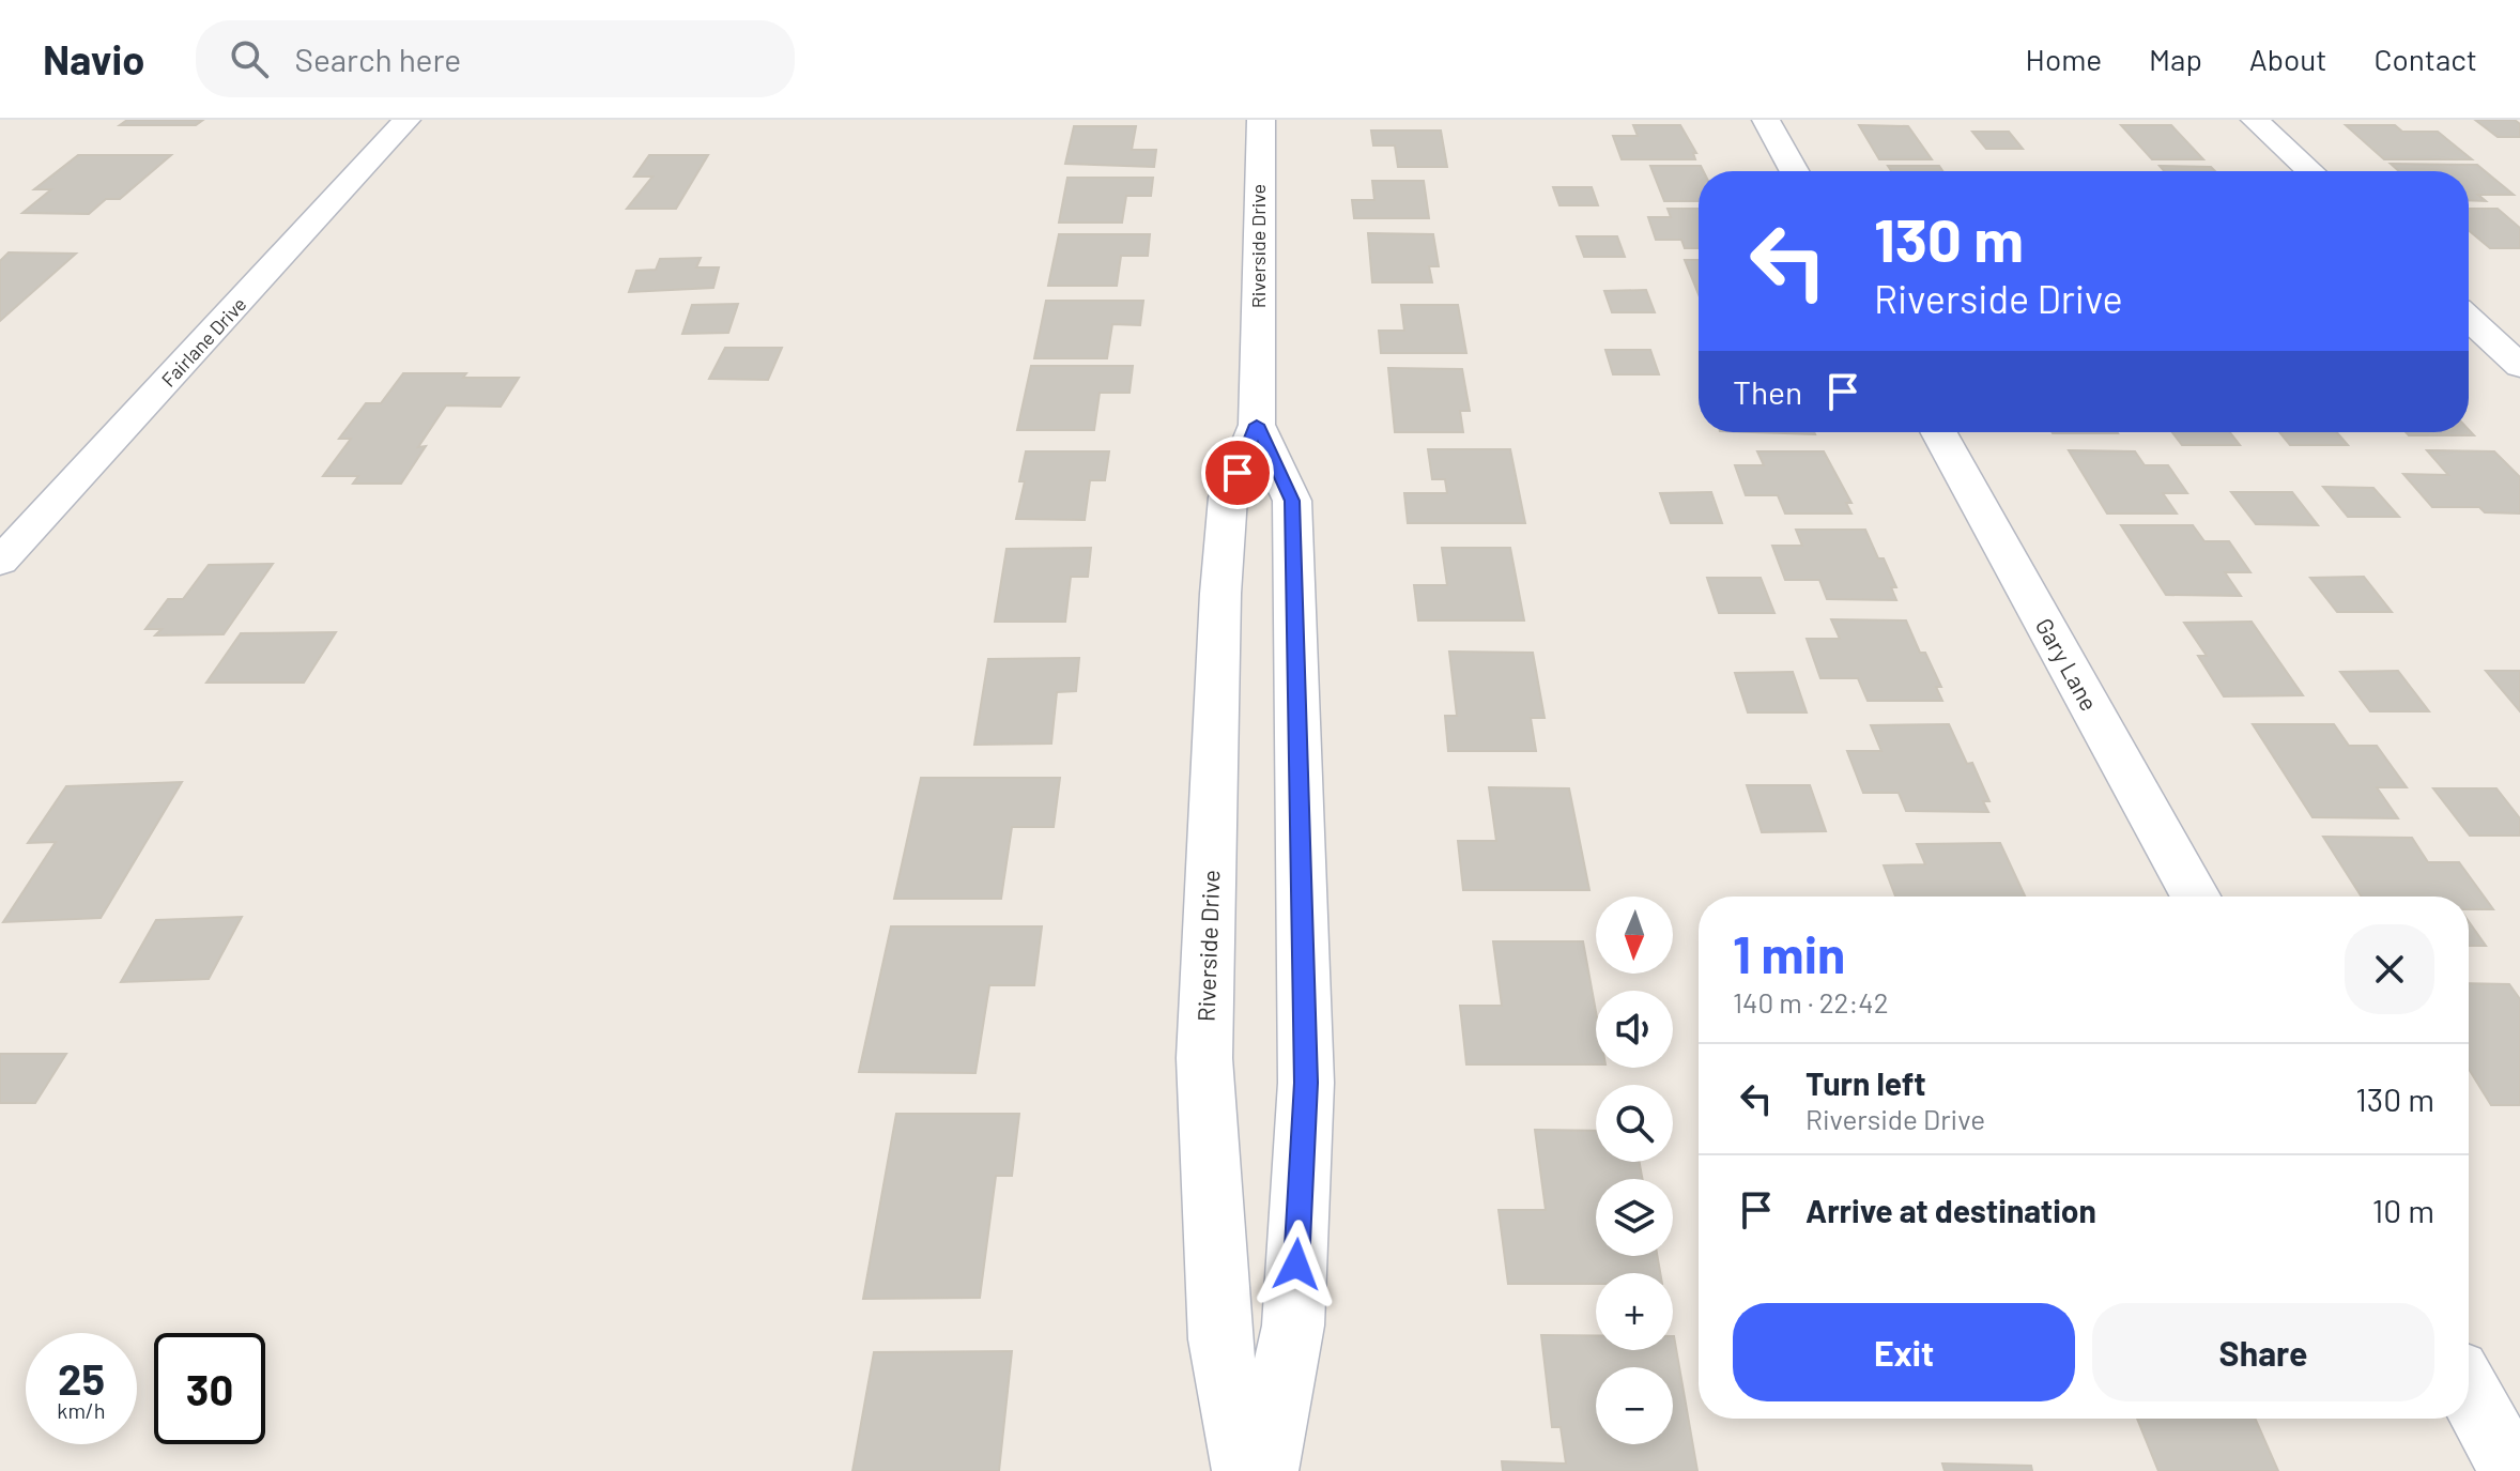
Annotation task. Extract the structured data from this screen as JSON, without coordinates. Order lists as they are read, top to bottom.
{
  "streets": {
    "street": ["Riverside Drive", "Fairlane Drive", "Gary Lane"]
  },
  "north": "bottom",
  "page": {
    "header": "Navio",
    "search": "Search here",
    "nav": [
      "Home",
      "Map",
      "About",
      "Contact"
    ],
    "turn": ["130 m", "Riverside Drive"],
    "then": "Then",
    "map_buttons": ["+", "−"],
    "heading": ["1 min", "140 m · 22:42"],
    "list": [
      {
        "name": "Turn left",
        "note": "Riverside Drive",
        "value": "130 m"
      },
      {
        "name": "Arrive at destination",
        "value": "10 m"
      }
    ],
    "buttons": ["Exit", "Share"],
    "speed": "25 km/h",
    "limit": "30"
  }
}
